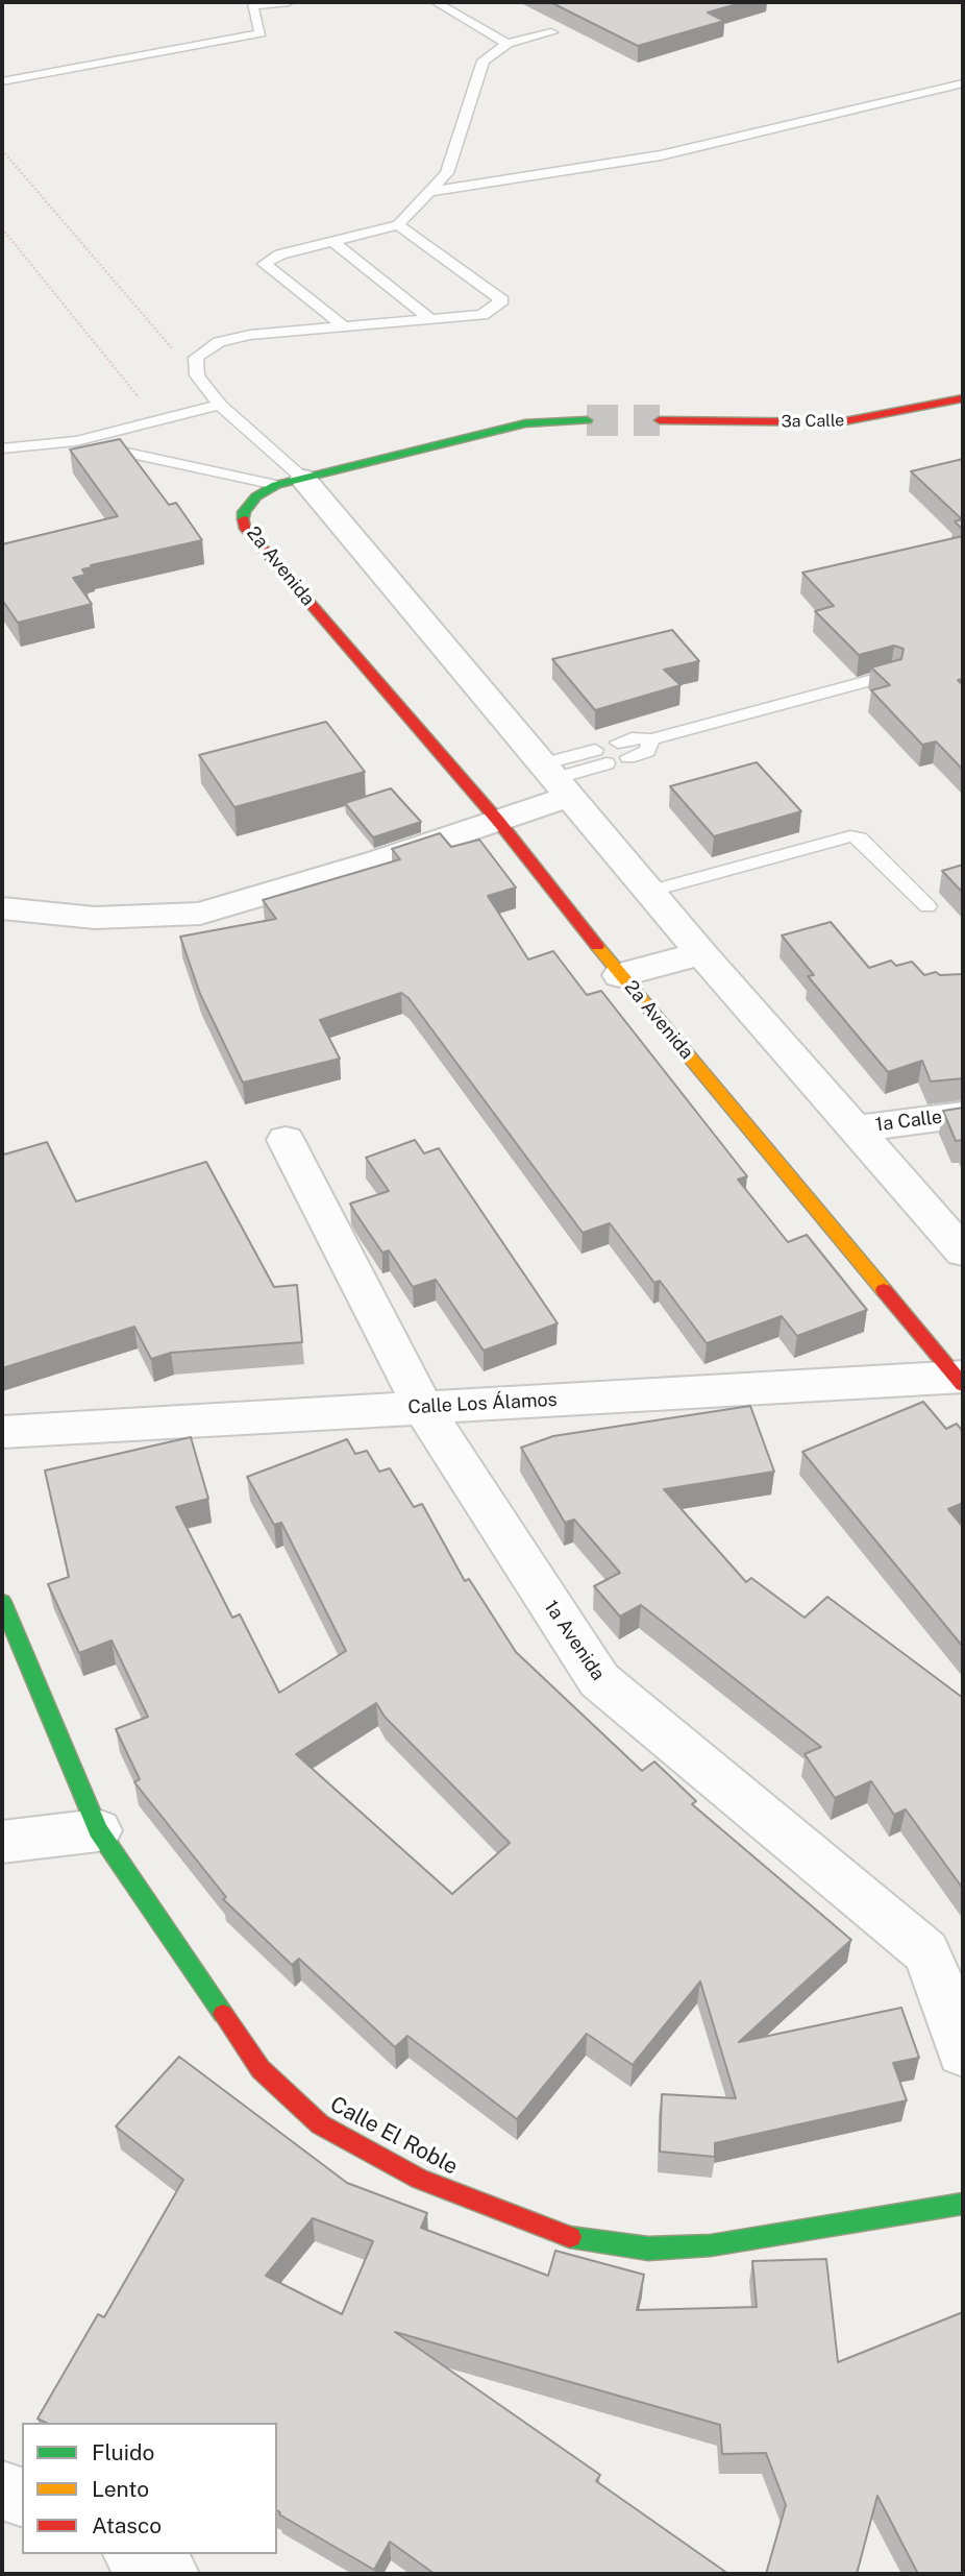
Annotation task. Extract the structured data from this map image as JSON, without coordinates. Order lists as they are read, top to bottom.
{
  "streets": {
    "street": [
      "3a Calle",
      "2a Avenida",
      "1a Calle",
      "Calle Los Álamos",
      "1a Avenida",
      "Calle El Roble"
    ]
  },
  "crossings": [
    ["2a Avenida", "Calle Los Álamos"],
    ["Calle Los Álamos", "1a Avenida"]
  ],
  "legend": ["Fluido", "Lento", "Atasco"]
}
